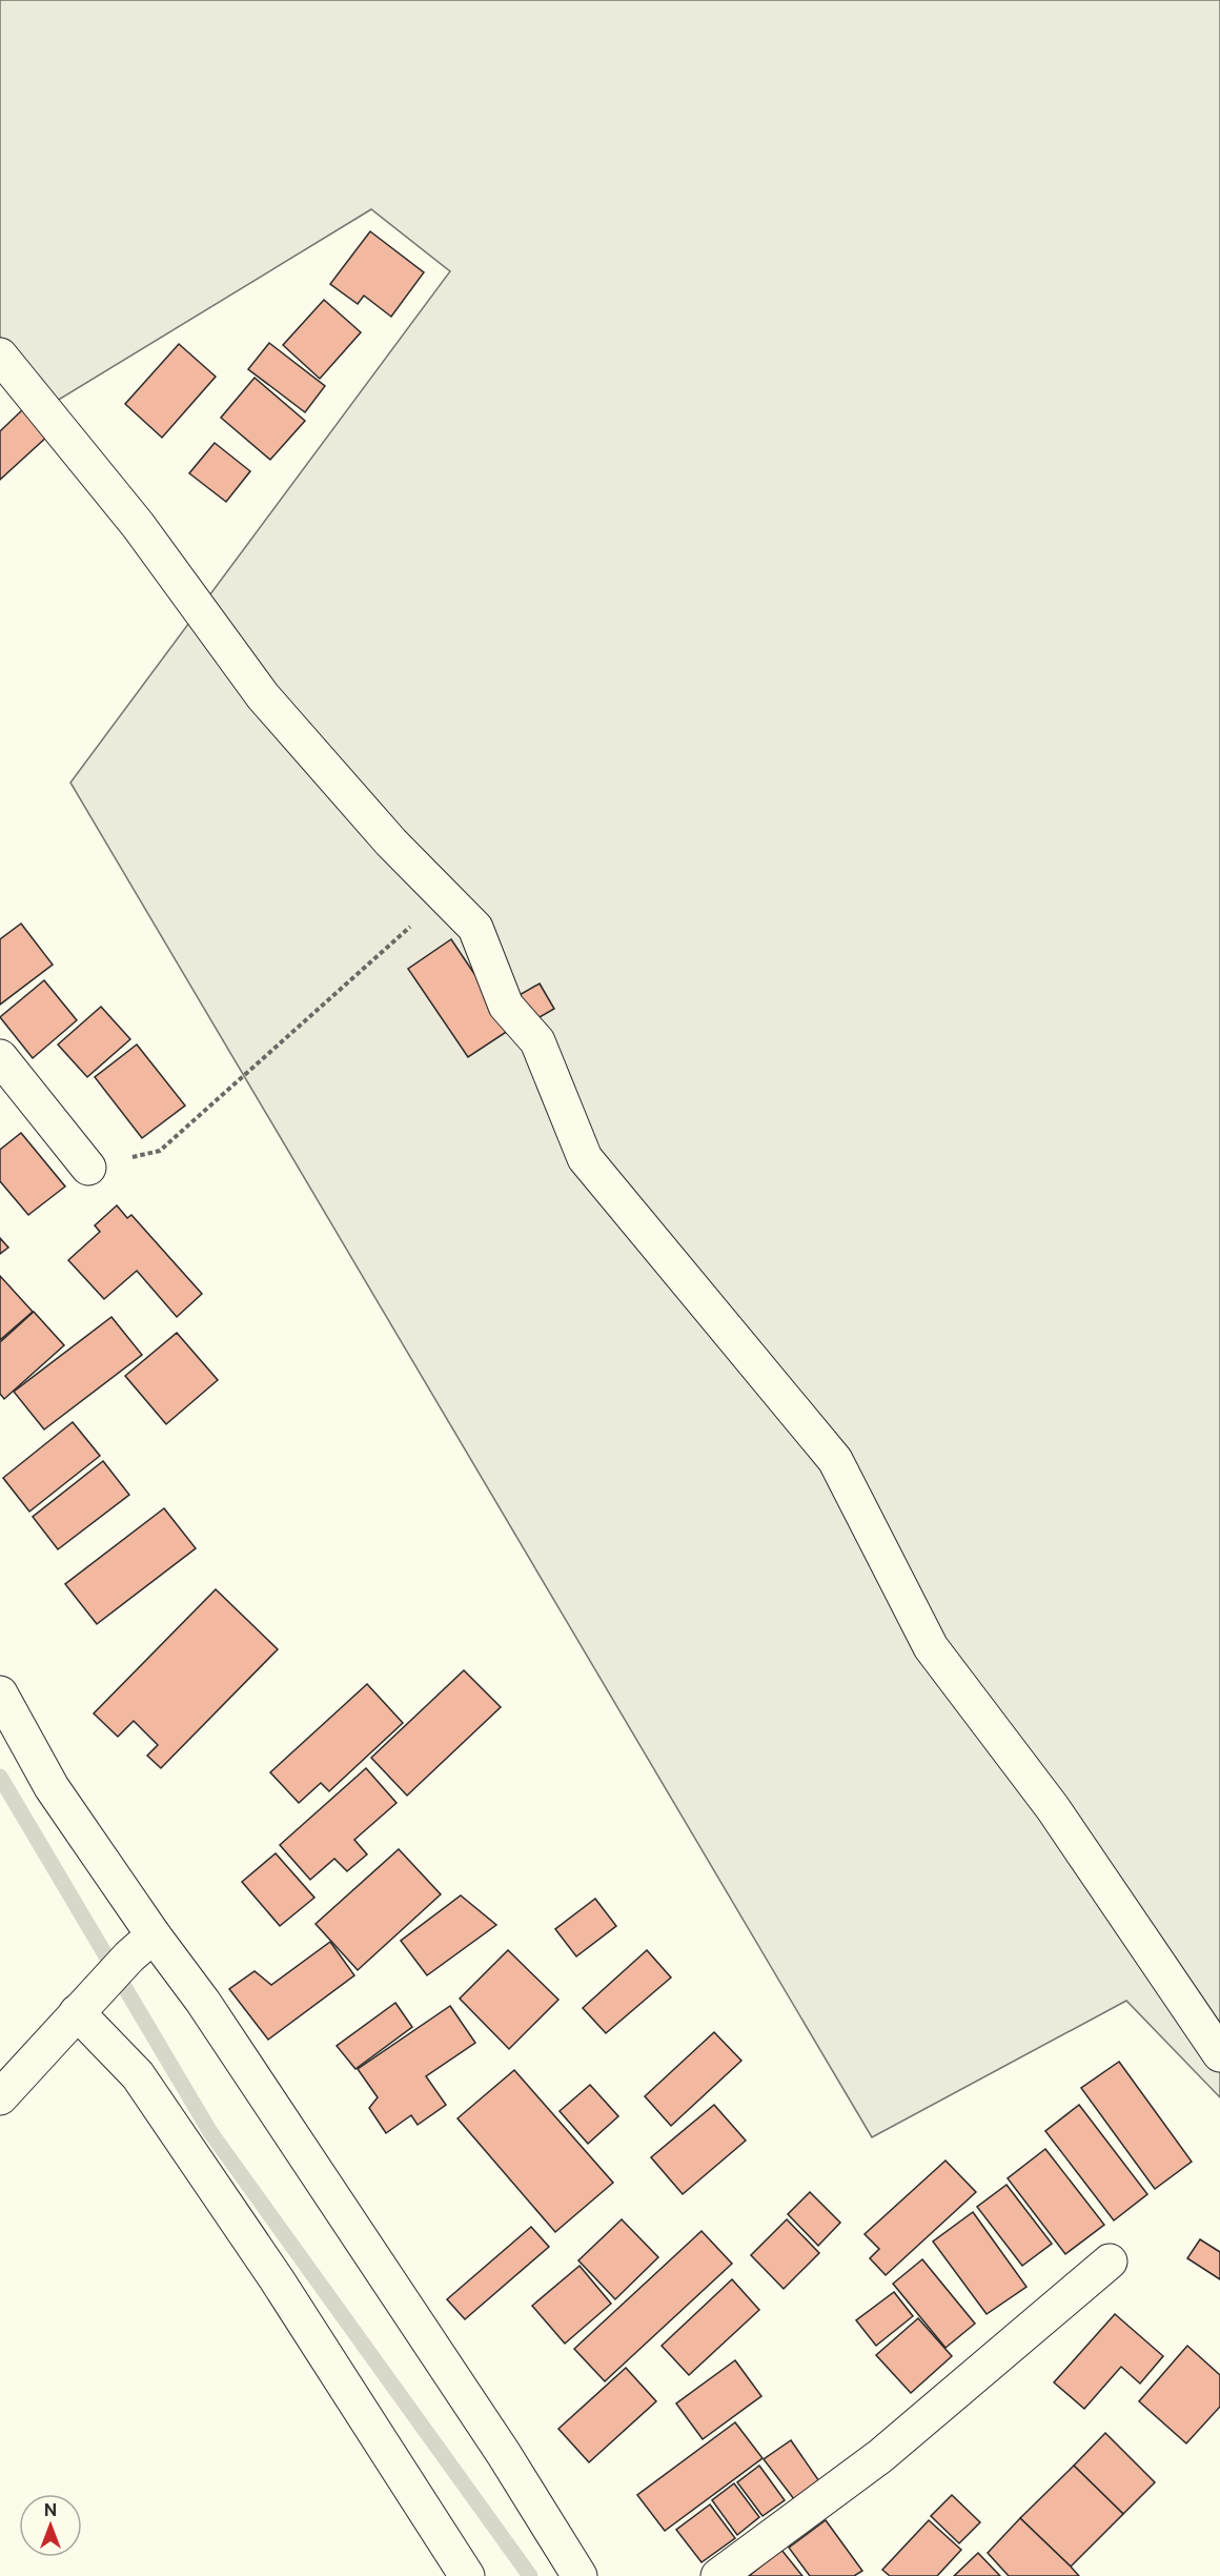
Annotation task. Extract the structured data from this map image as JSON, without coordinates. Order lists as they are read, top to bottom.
{
  "north": "top"
}
